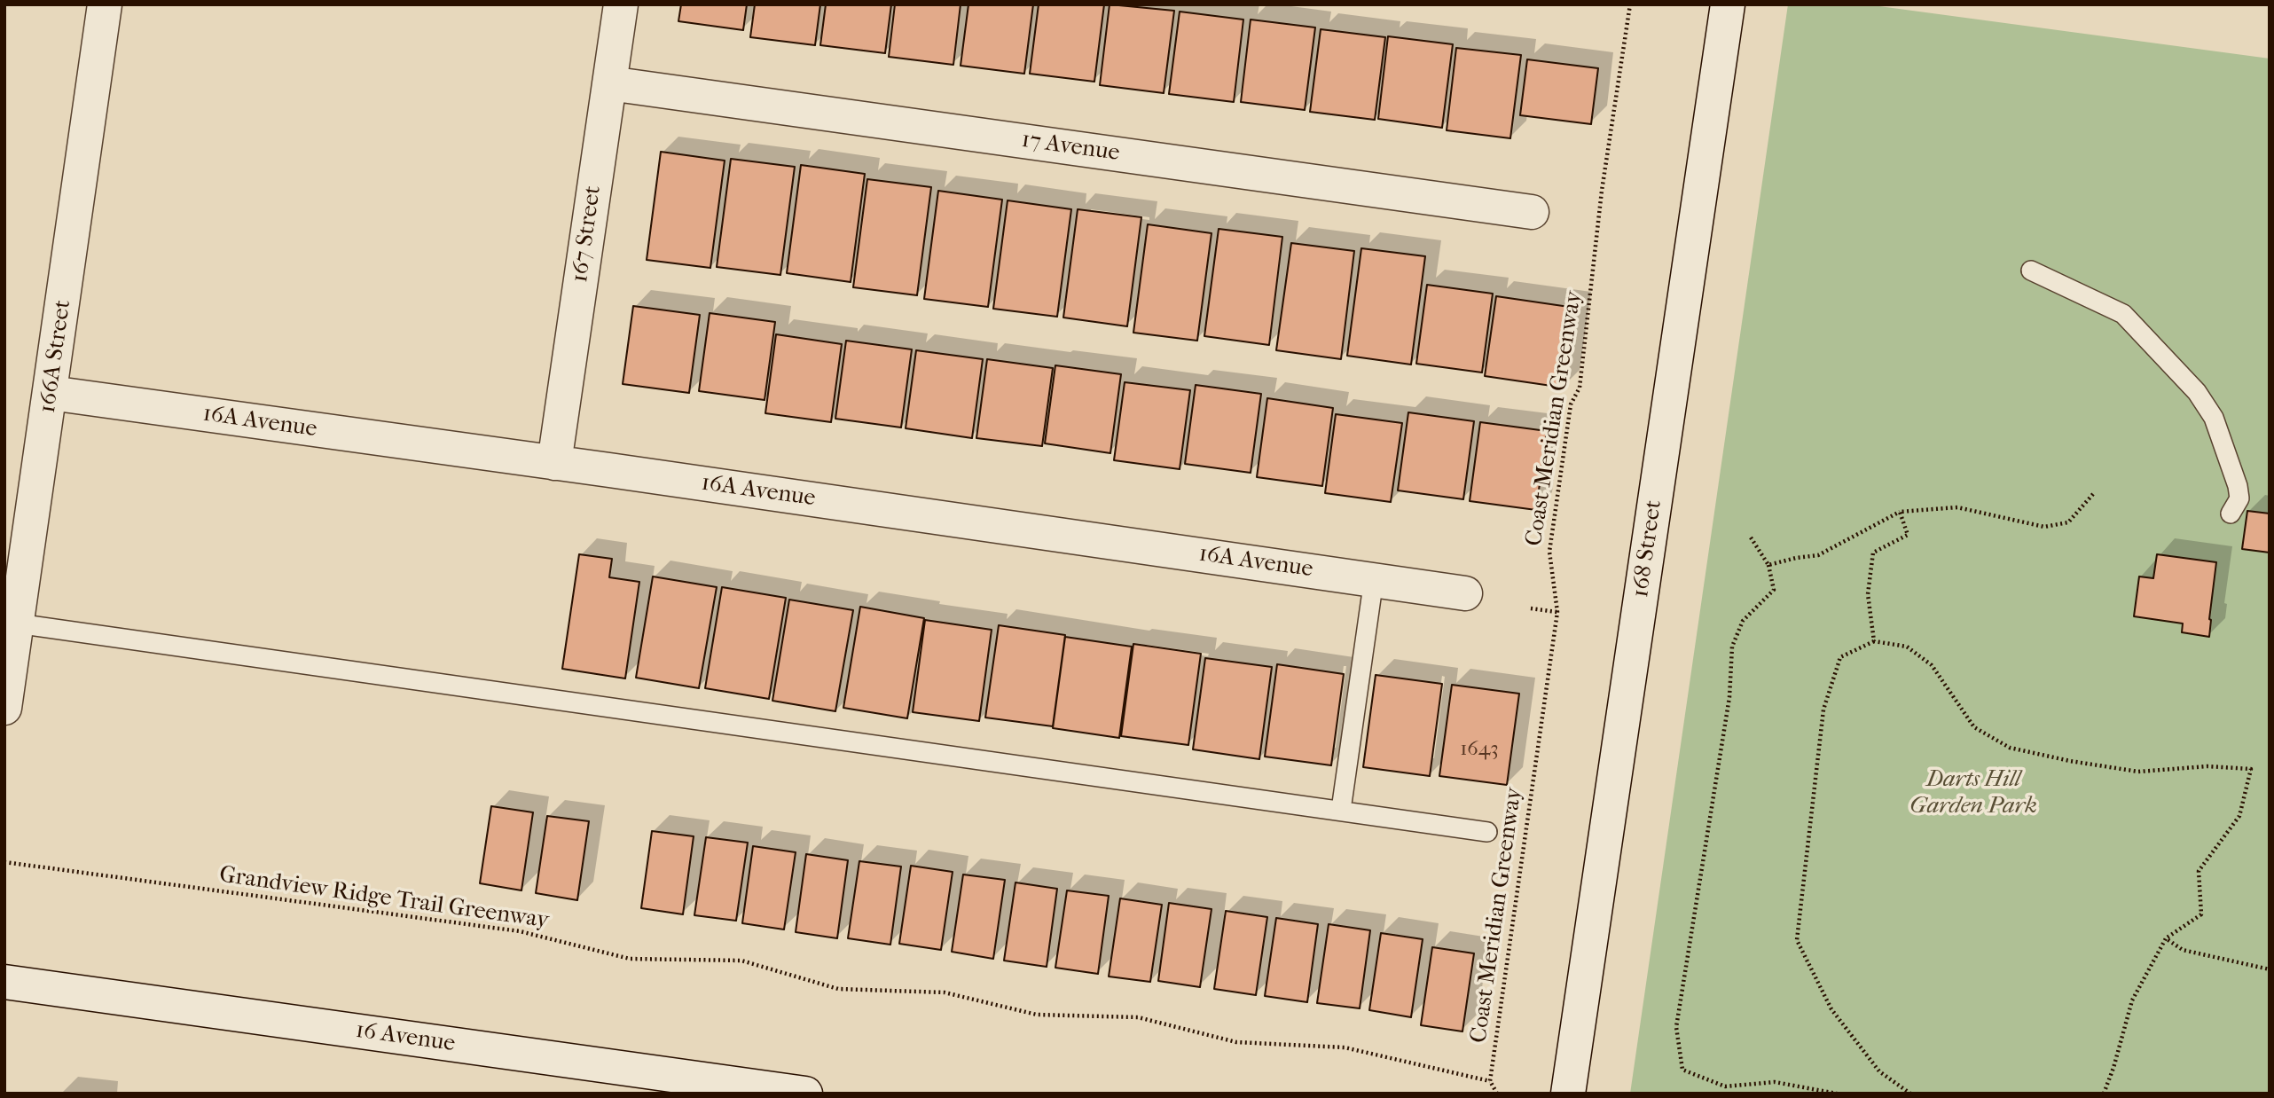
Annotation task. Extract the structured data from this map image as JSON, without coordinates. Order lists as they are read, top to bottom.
{
  "streets": {
    "street": [
      "17 Avenue",
      "167 Street",
      "166A Street",
      "16A Avenue",
      "168 Street",
      "16 Avenue"
    ],
    "path": ["Coast Meridian Greenway", "Grandview Ridge Trail Greenway"]
  },
  "crossings": [
    ["17 Avenue", "167 Street"],
    ["167 Street", "16A Avenue"],
    ["166A Street", "16A Avenue"],
    ["Coast Meridian Greenway", "Grandview Ridge Trail Greenway"]
  ],
  "parks": ["Darts Hill Garden Park"],
  "house_numbers": ["1643"]
}
